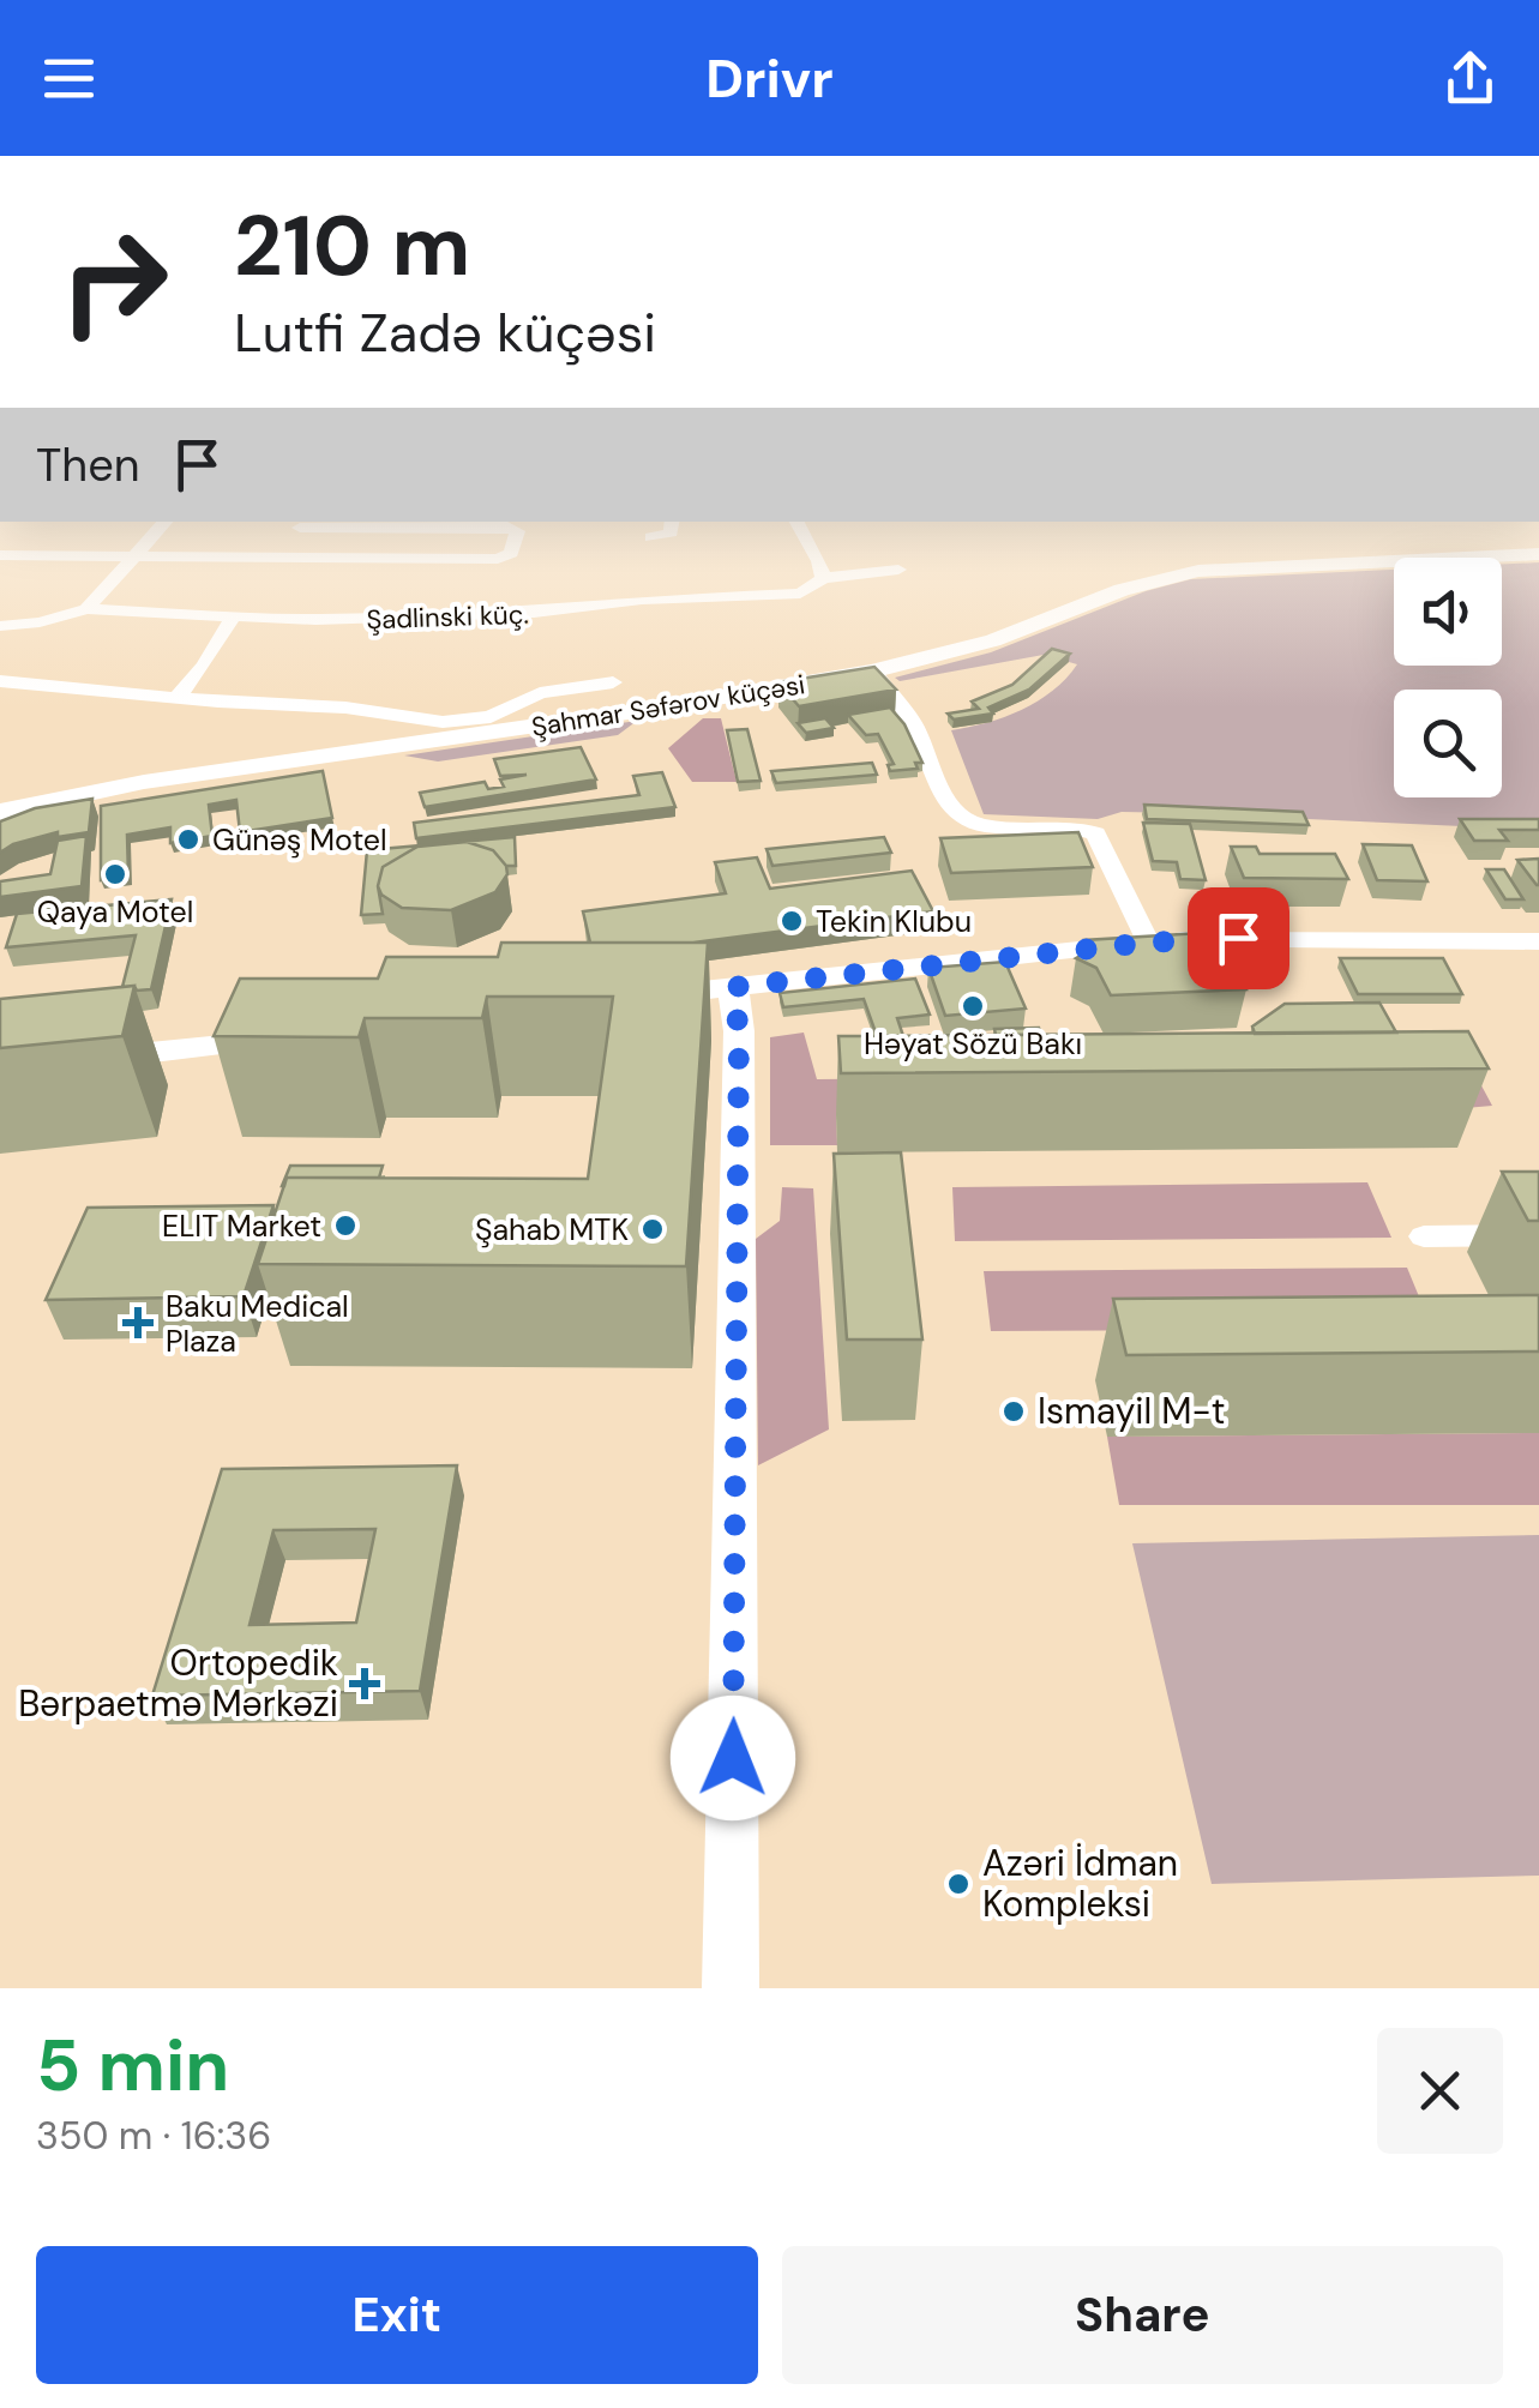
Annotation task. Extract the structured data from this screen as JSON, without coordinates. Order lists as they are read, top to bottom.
{
  "streets": {
    "main road": ["Şahmar Səfərov küçəsi"],
    "street": ["Şadlinski küç."]
  },
  "places": {
    "other": [
      "Günəş Motel",
      "Qaya Motel",
      "Tekin Klubu",
      "Həyat Sözü Bakı",
      "ELIT Market",
      "Şahab MTK",
      "Ismayil M-t",
      "Azəri İdman Kompleksi"
    ],
    "health": ["Baku Medical Plaza", "Ortopedik Bərpaetmə Mərkəzi"]
  },
  "page": {
    "header": "Drivr",
    "turn": ["210 m", "Lutfi Zadə küçəsi"],
    "then": "Then",
    "heading": ["5 min", "350 m · 16:36"],
    "buttons": ["Exit", "Share"]
  }
}
